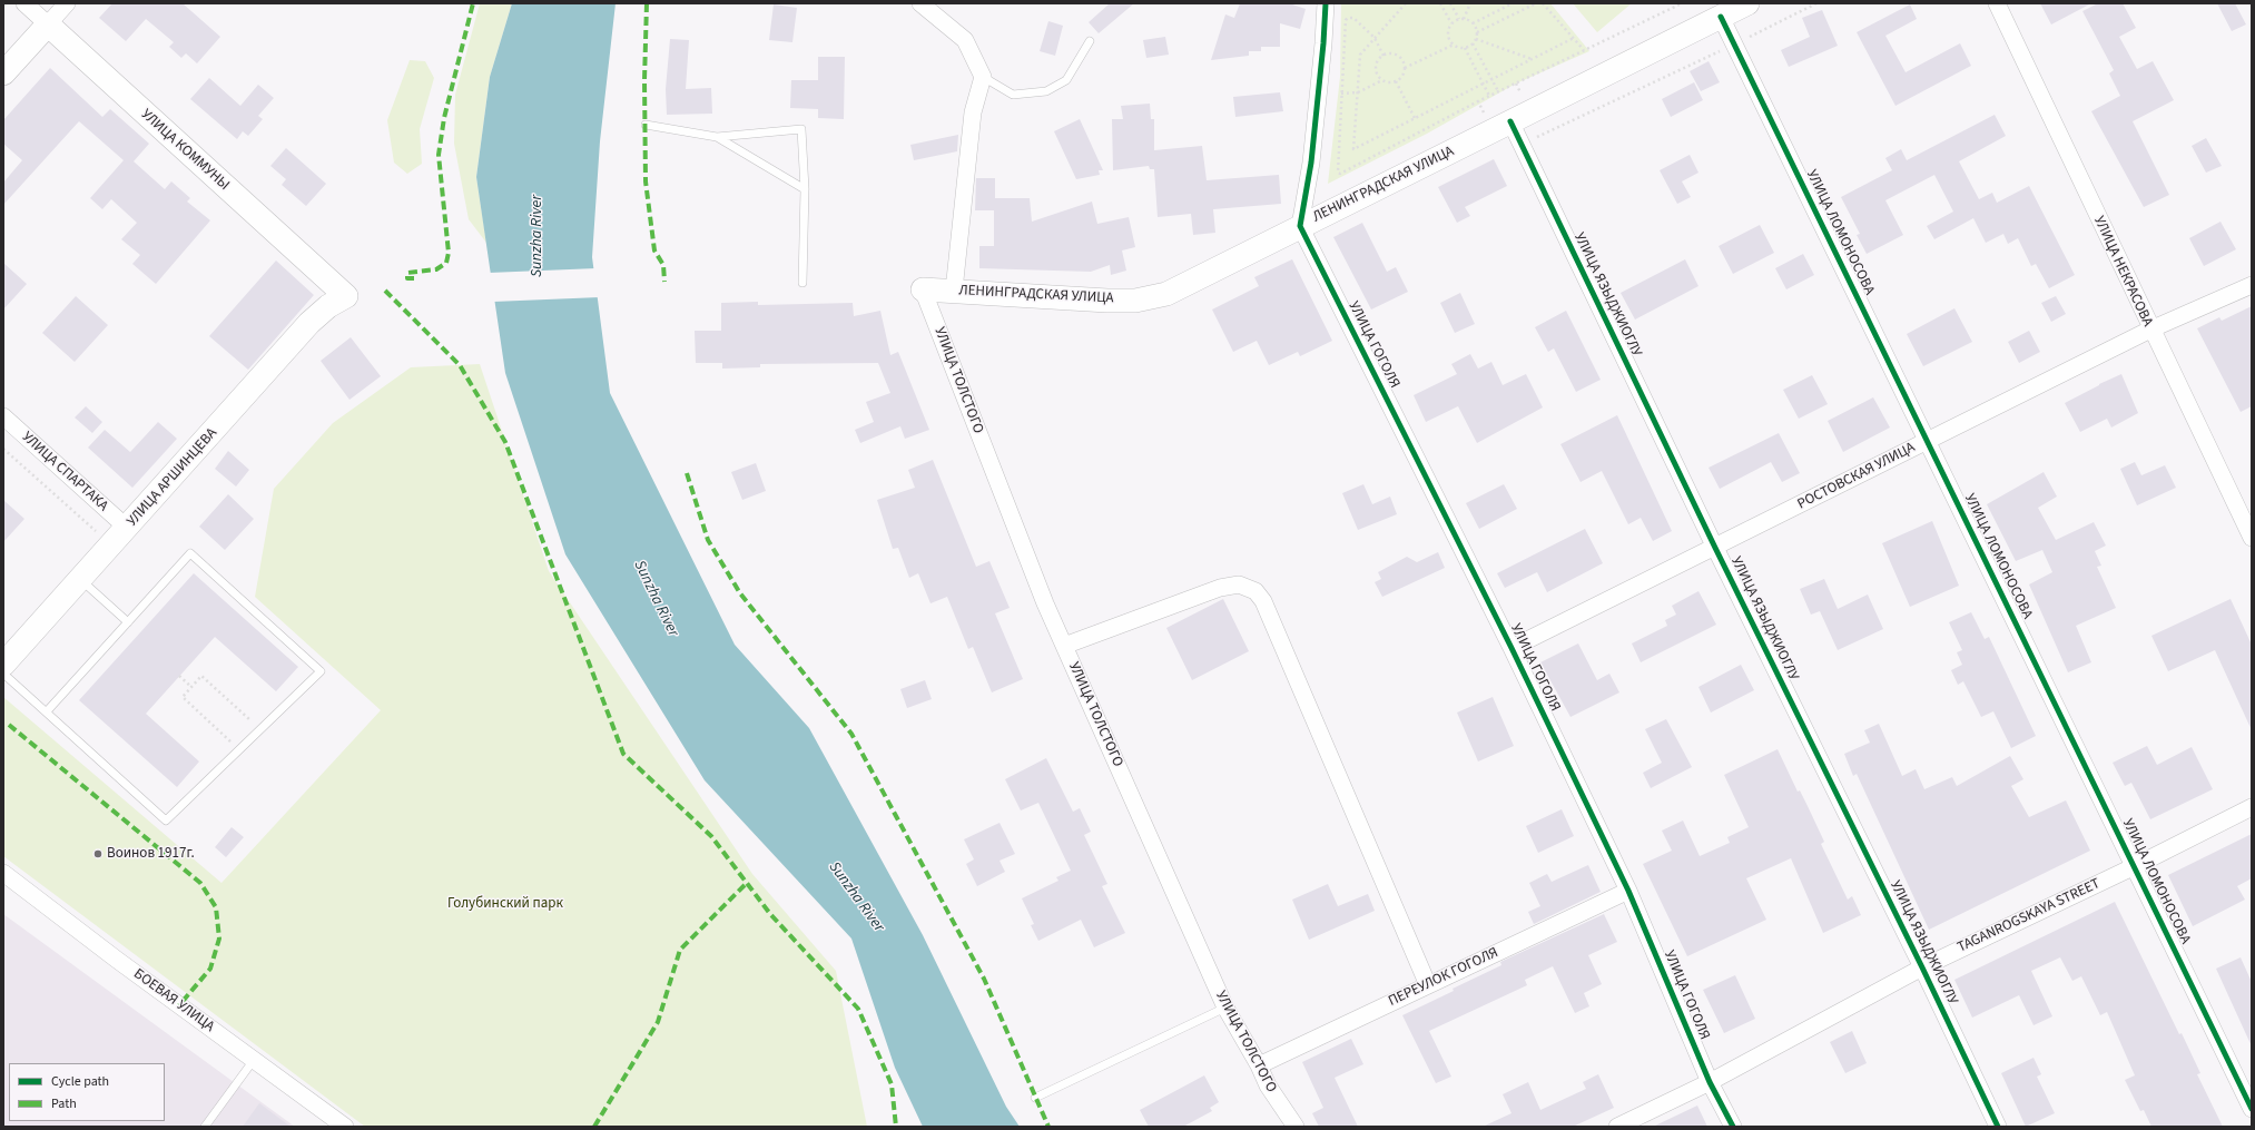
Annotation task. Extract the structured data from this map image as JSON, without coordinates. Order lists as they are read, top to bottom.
{
  "streets": {
    "main road": ["УЛИЦА КОММУНЫ", "ЛЕНИНГРАДСКАЯ УЛИЦА", "УЛИЦА АРШИНЦЕВА"],
    "street": [
      "УЛИЦА ЛОМОНОСОВА",
      "УЛИЦА НЕКРАСОВА",
      "УЛИЦА ЯЗЫДЖИОГЛУ",
      "УЛИЦА ГОГОЛЯ",
      "УЛИЦА ТОЛСТОГО",
      "УЛИЦА СПАРТАКА",
      "РОСТОВСКАЯ УЛИЦА",
      "TAGANROGSKAYA STREET",
      "ПЕРЕУЛОК ГОГОЛЯ",
      "БОЕВАЯ УЛИЦА"
    ]
  },
  "crossings": [
    ["УЛИЦА КОММУНЫ", "УЛИЦА АРШИНЦЕВА"],
    ["ЛЕНИНГРАДСКАЯ УЛИЦА", "УЛИЦА ЛОМОНОСОВА"],
    ["ЛЕНИНГРАДСКАЯ УЛИЦА", "УЛИЦА ЯЗЫДЖИОГЛУ"],
    ["ЛЕНИНГРАДСКАЯ УЛИЦА", "УЛИЦА ГОГОЛЯ"],
    ["ЛЕНИНГРАДСКАЯ УЛИЦА", "УЛИЦА ТОЛСТОГО"],
    ["УЛИЦА ЛОМОНОСОВА", "РОСТОВСКАЯ УЛИЦА"],
    ["УЛИЦА ЛОМОНОСОВА", "TAGANROGSKAYA STREET"],
    ["УЛИЦА НЕКРАСОВА", "РОСТОВСКАЯ УЛИЦА"],
    ["УЛИЦА ЯЗЫДЖИОГЛУ", "РОСТОВСКАЯ УЛИЦА"],
    ["УЛИЦА ЯЗЫДЖИОГЛУ", "TAGANROGSKAYA STREET"],
    ["УЛИЦА ГОГОЛЯ", "РОСТОВСКАЯ УЛИЦА"],
    ["УЛИЦА ГОГОЛЯ", "TAGANROGSKAYA STREET"],
    ["УЛИЦА ГОГОЛЯ", "ПЕРЕУЛОК ГОГОЛЯ"],
    ["УЛИЦА ТОЛСТОГО", "ПЕРЕУЛОК ГОГОЛЯ"],
    ["УЛИЦА СПАРТАКА", "УЛИЦА АРШИНЦЕВА"]
  ],
  "water": ["Sunzha River"],
  "parks": ["Голубинский парк"],
  "places": ["Воинов 1917г."],
  "legend": ["Cycle path", "Path"]
}
